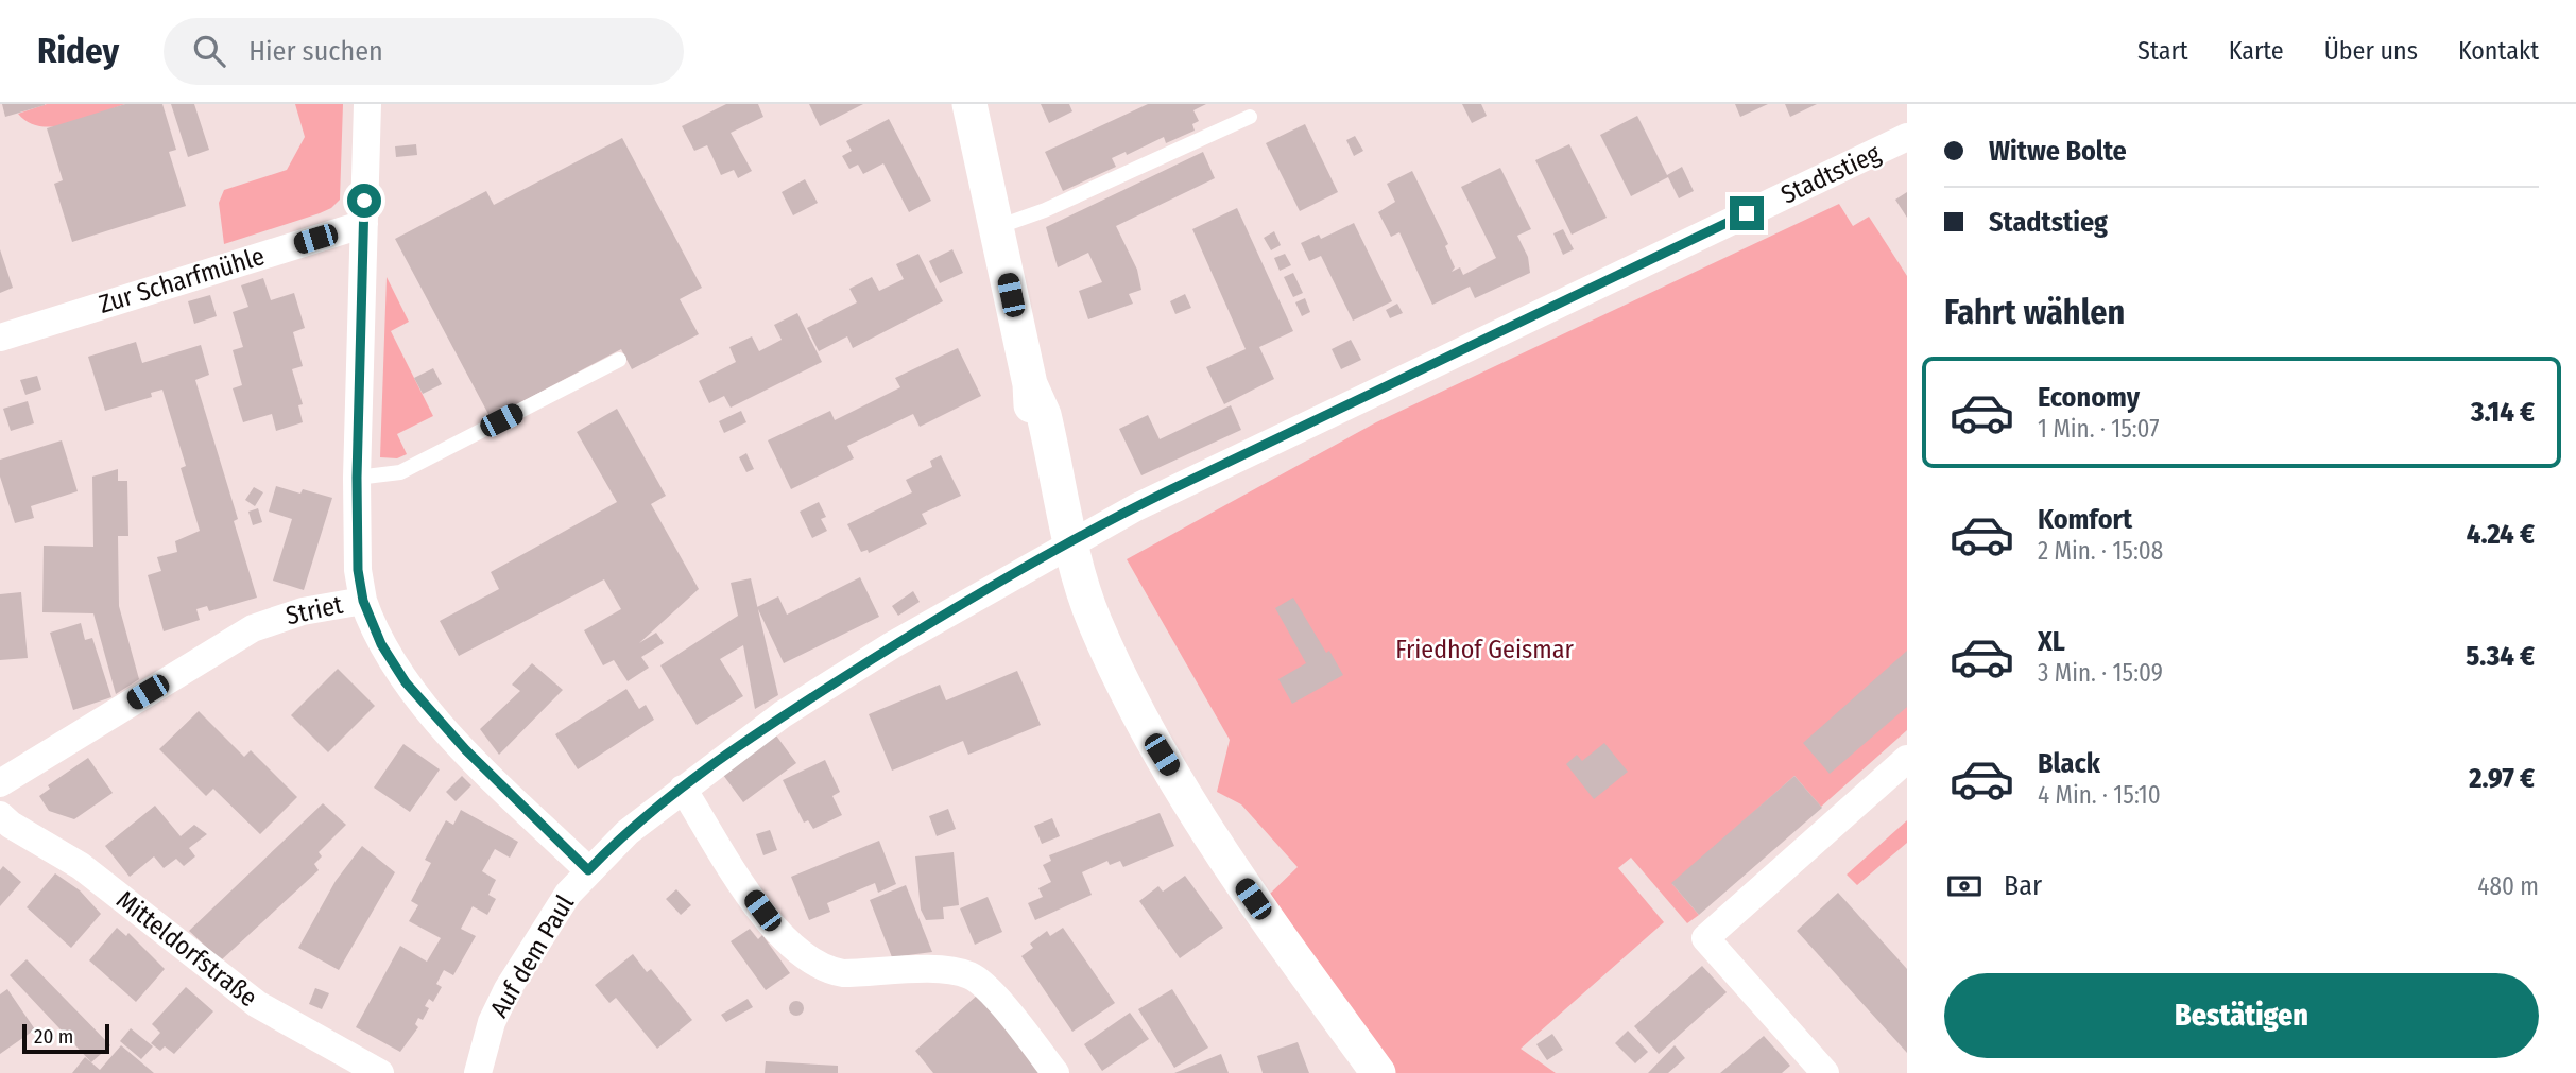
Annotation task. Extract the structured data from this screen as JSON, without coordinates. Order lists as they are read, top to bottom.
{
  "streets": {
    "street": [
      "Stadtstieg",
      "Zur Scharfmühle",
      "Striet",
      "Mitteldorfstraße",
      "Auf dem Paul"
    ]
  },
  "crossings": [
    ["Stadtstieg", "Auf dem Paul"],
    ["Striet", "Auf dem Paul"]
  ],
  "parks": ["Friedhof Geismar"],
  "scale_bar": "20 m",
  "page": {
    "header": "Ridey",
    "search": "Hier suchen",
    "nav": [
      "Start",
      "Karte",
      "Über uns",
      "Kontakt"
    ],
    "banner": ["Witwe Bolte", "Stadtstieg"],
    "heading": "Fahrt wählen",
    "list": [
      {
        "name": "Economy",
        "note": "1 Min. · 15:07",
        "value": "3.14 €"
      },
      {
        "name": "Komfort",
        "note": "2 Min. · 15:08",
        "value": "4.24 €"
      },
      {
        "name": "XL",
        "note": "3 Min. · 15:09",
        "value": "5.34 €"
      },
      {
        "name": "Black",
        "note": "4 Min. · 15:10",
        "value": "2.97 €"
      }
    ],
    "pay": ["Bar", "480 m"],
    "buttons": "Bestätigen",
    "scale": "20 m"
  }
}
